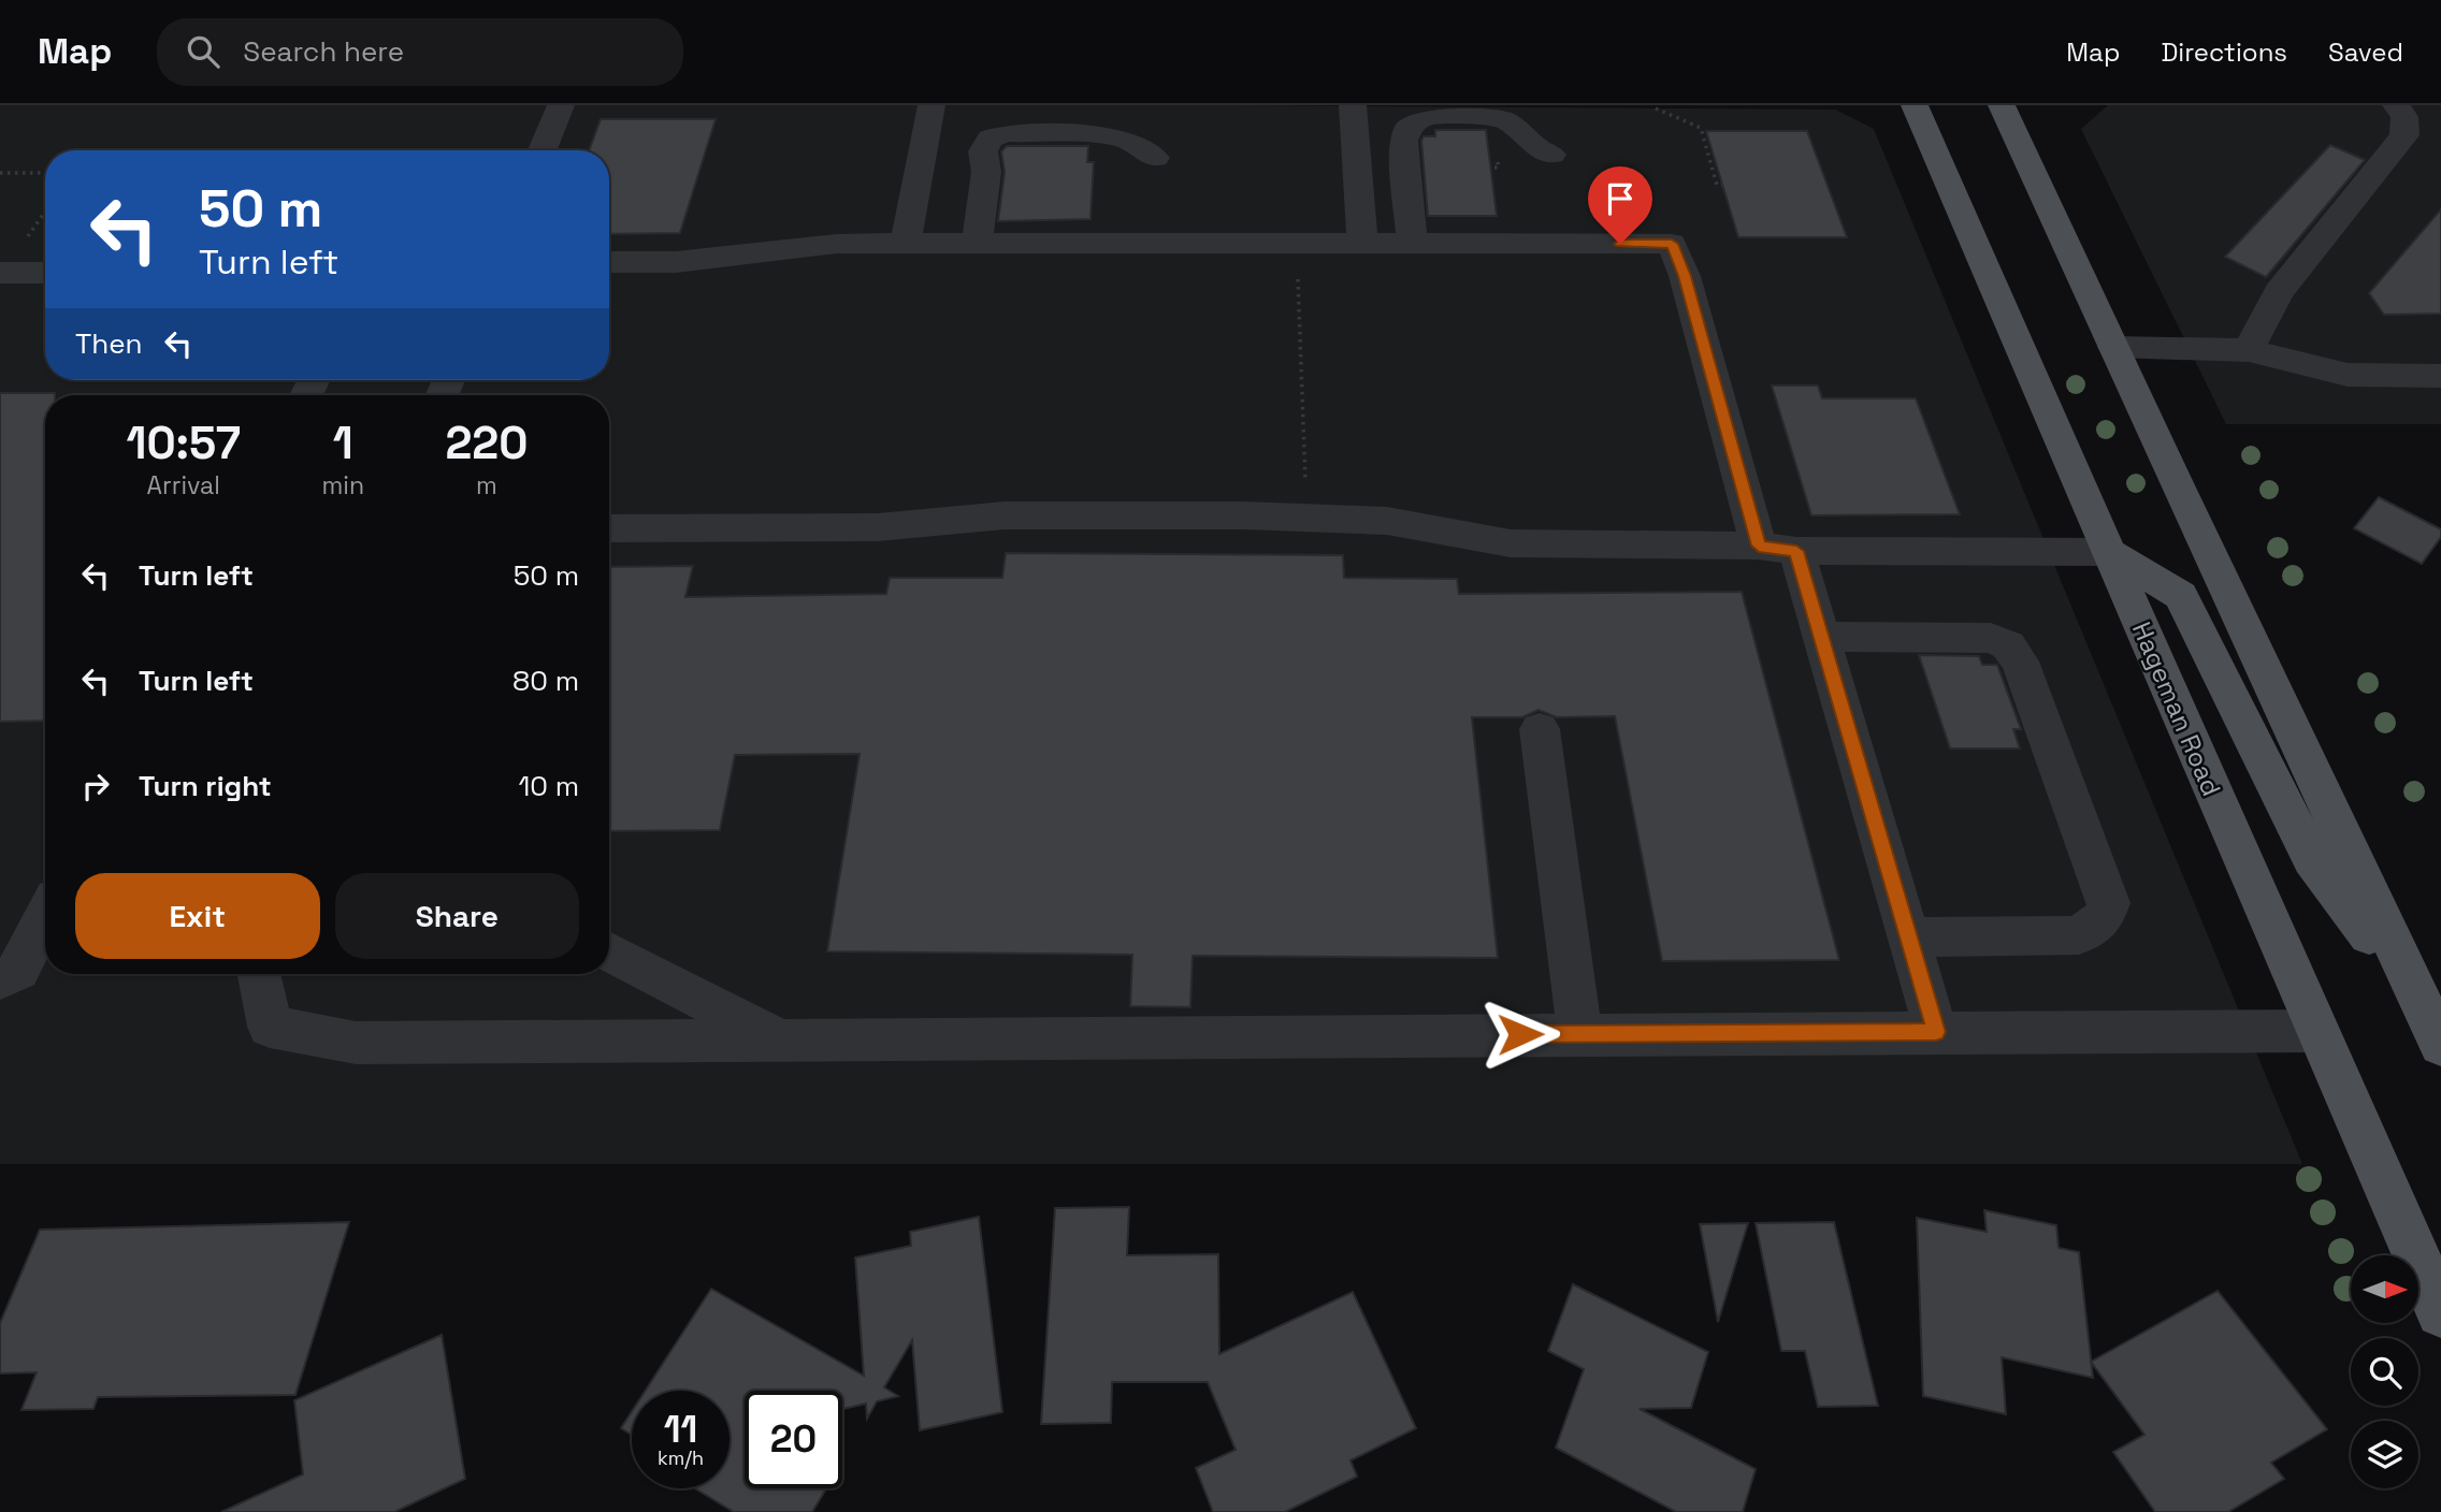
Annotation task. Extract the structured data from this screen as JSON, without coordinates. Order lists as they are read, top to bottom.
{
  "streets": {
    "main road": ["Hageman Road"]
  },
  "north": "right",
  "page": {
    "header": "Map",
    "search": "Search here",
    "nav": ["Map", "Directions", "Saved"],
    "turn": ["50 m", "Turn left"],
    "then": "Then",
    "eta": [
      "10:57",
      "Arrival",
      "1",
      "min",
      "220",
      "m"
    ],
    "list": [
      {
        "name": "Turn left",
        "value": "50 m"
      },
      {
        "name": "Turn left",
        "value": "80 m"
      },
      {
        "name": "Turn right",
        "value": "10 m"
      }
    ],
    "buttons": ["Exit", "Share"],
    "speed": "11 km/h",
    "limit": "20"
  }
}
